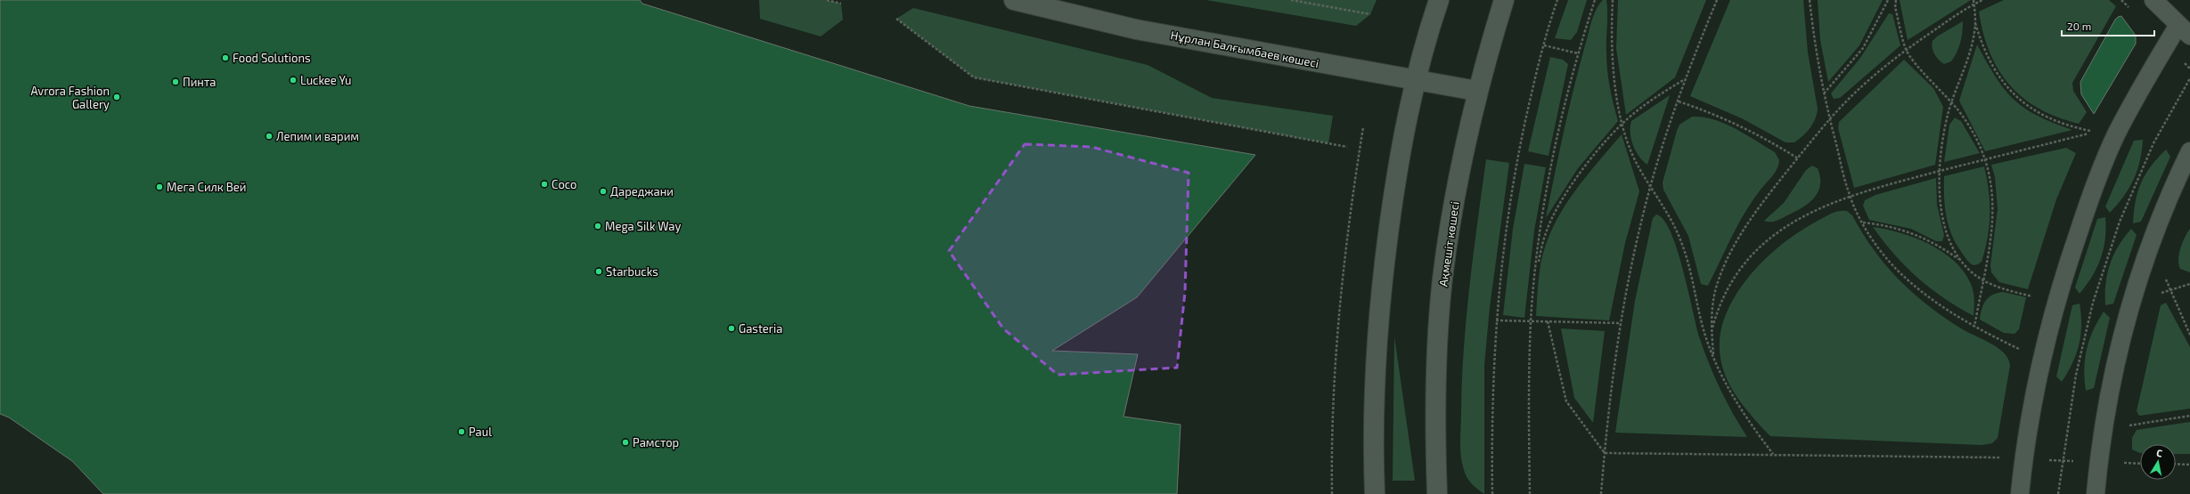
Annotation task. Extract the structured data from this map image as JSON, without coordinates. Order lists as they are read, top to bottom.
{
  "streets": {
    "street": ["Нұрлан Балғымбаев көшесі", "Ақмешіт көшесі"]
  },
  "crossings": [
    ["Нұрлан Балғымбаев көшесі", "Ақмешіт көшесі"]
  ],
  "places": [
    "Food Solutions",
    "Luckee Yu",
    "Пинта",
    "Avrora Fashion Gallery",
    "Лепим и варим",
    "Coco",
    "Мега Силк Вей",
    "Дареджани",
    "Mega Silk Way",
    "Starbucks",
    "Gasteria",
    "Paul",
    "Рамстор"
  ],
  "scale_bar": "20 m",
  "north": "top"
}
